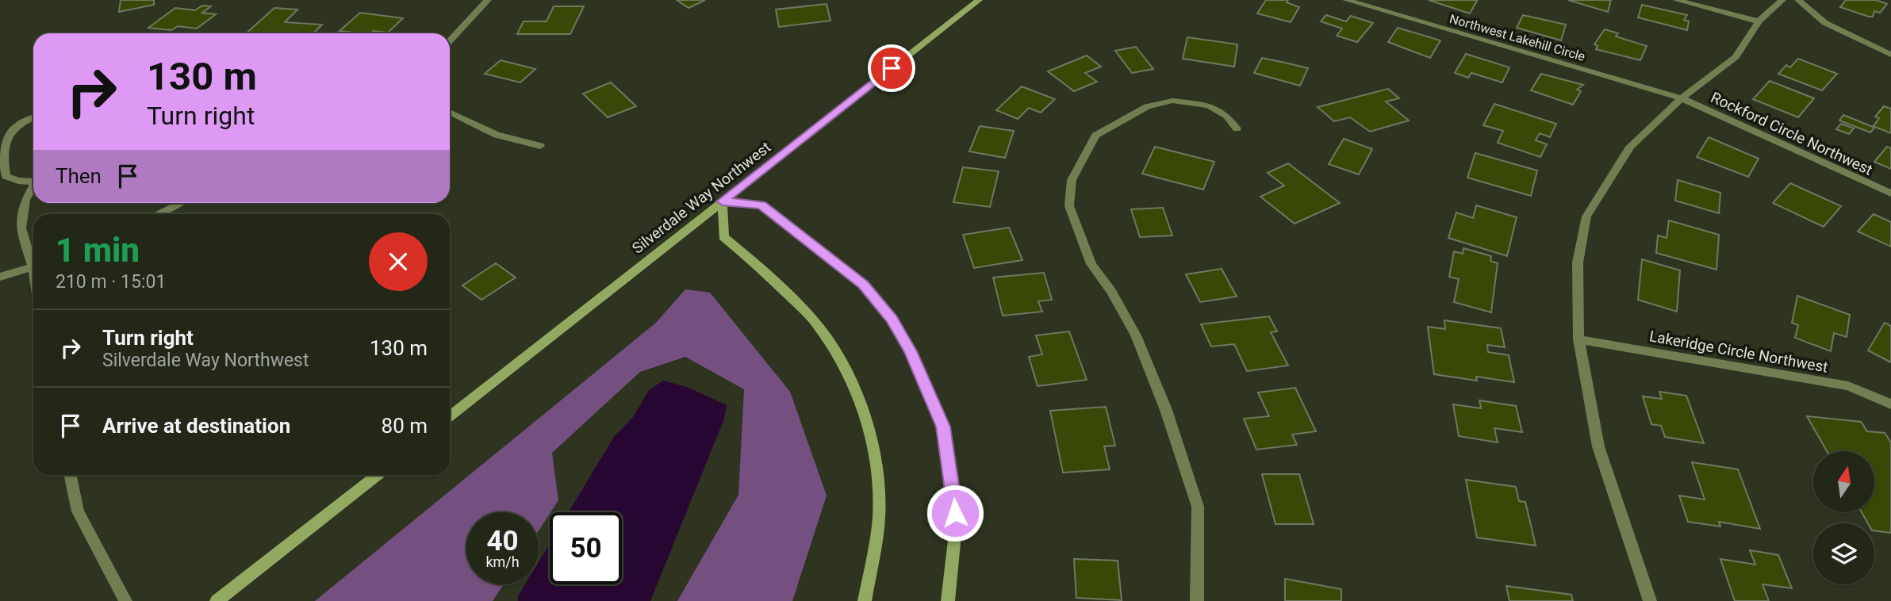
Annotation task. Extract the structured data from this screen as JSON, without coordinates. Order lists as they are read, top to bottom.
{
  "streets": {
    "main road": ["Silverdale Way Northwest"],
    "street": ["Northwest Lakehill Circle", "Rockford Circle Northwest", "Lakeridge Circle Northwest"]
  },
  "crossings": [
    ["Northwest Lakehill Circle", "Rockford Circle Northwest"]
  ],
  "north": "top",
  "page": {
    "turn": ["130 m", "Turn right"],
    "then": "Then",
    "heading": ["1 min", "210 m · 15:01"],
    "list": [
      {
        "name": "Turn right",
        "note": "Silverdale Way Northwest",
        "value": "130 m"
      },
      {
        "name": "Arrive at destination",
        "value": "80 m"
      }
    ],
    "speed": "40 km/h",
    "limit": "50"
  }
}
